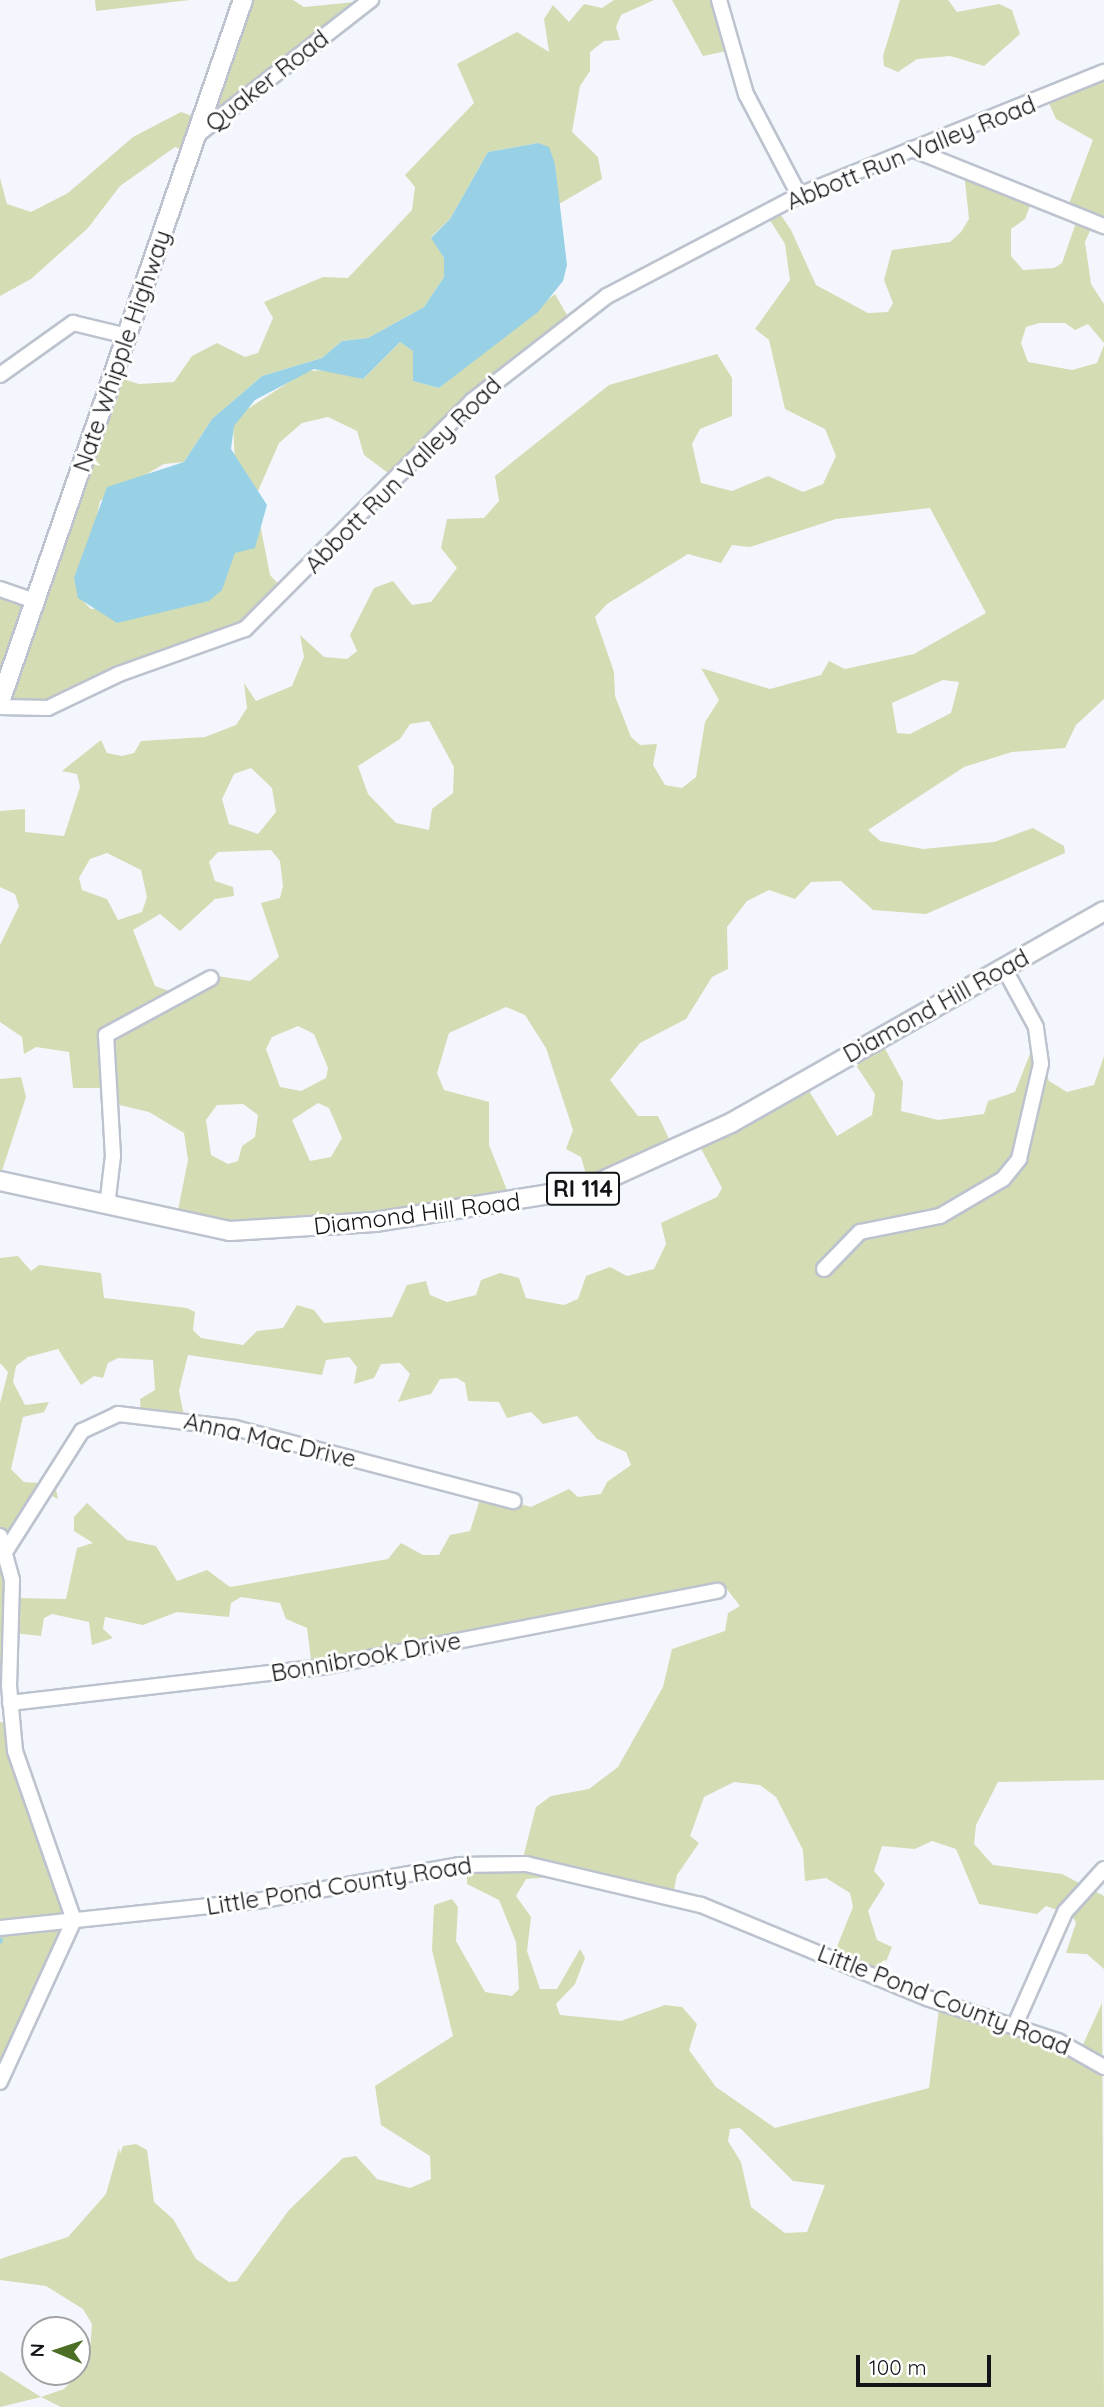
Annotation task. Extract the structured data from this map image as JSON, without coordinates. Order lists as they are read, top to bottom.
{
  "streets": {
    "main road": ["Nate Whipple Highway", "Diamond Hill Road", "RI 114"],
    "street": [
      "Quaker Road",
      "Abbott Run Valley Road",
      "Anna Mac Drive",
      "Bonnibrook Drive",
      "Little Pond County Road"
    ]
  },
  "crossings": [
    ["Quaker Road", "Nate Whipple Highway"],
    ["Abbott Run Valley Road", "Nate Whipple Highway"]
  ],
  "scale_bar": "100 m",
  "north": "left"
}
